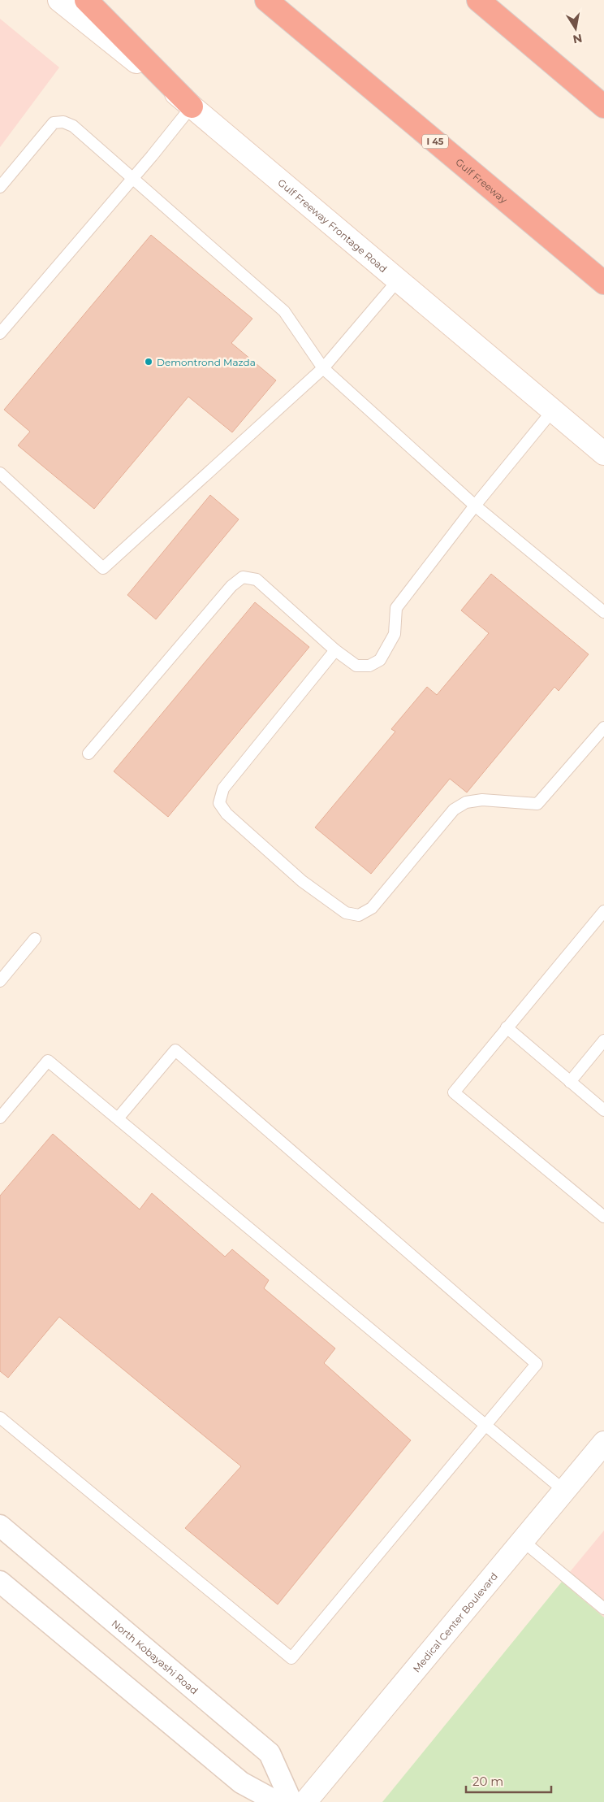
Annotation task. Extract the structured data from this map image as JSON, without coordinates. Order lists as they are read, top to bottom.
{
  "streets": {
    "highway": ["I 45", "Gulf Freeway"],
    "main road": ["Gulf Freeway Frontage Road", "Medical Center Boulevard"],
    "street": ["North Kobayashi Road"]
  },
  "places": ["Demontrond Mazda"],
  "scale_bar": "20 m",
  "north": "bottom"
}
